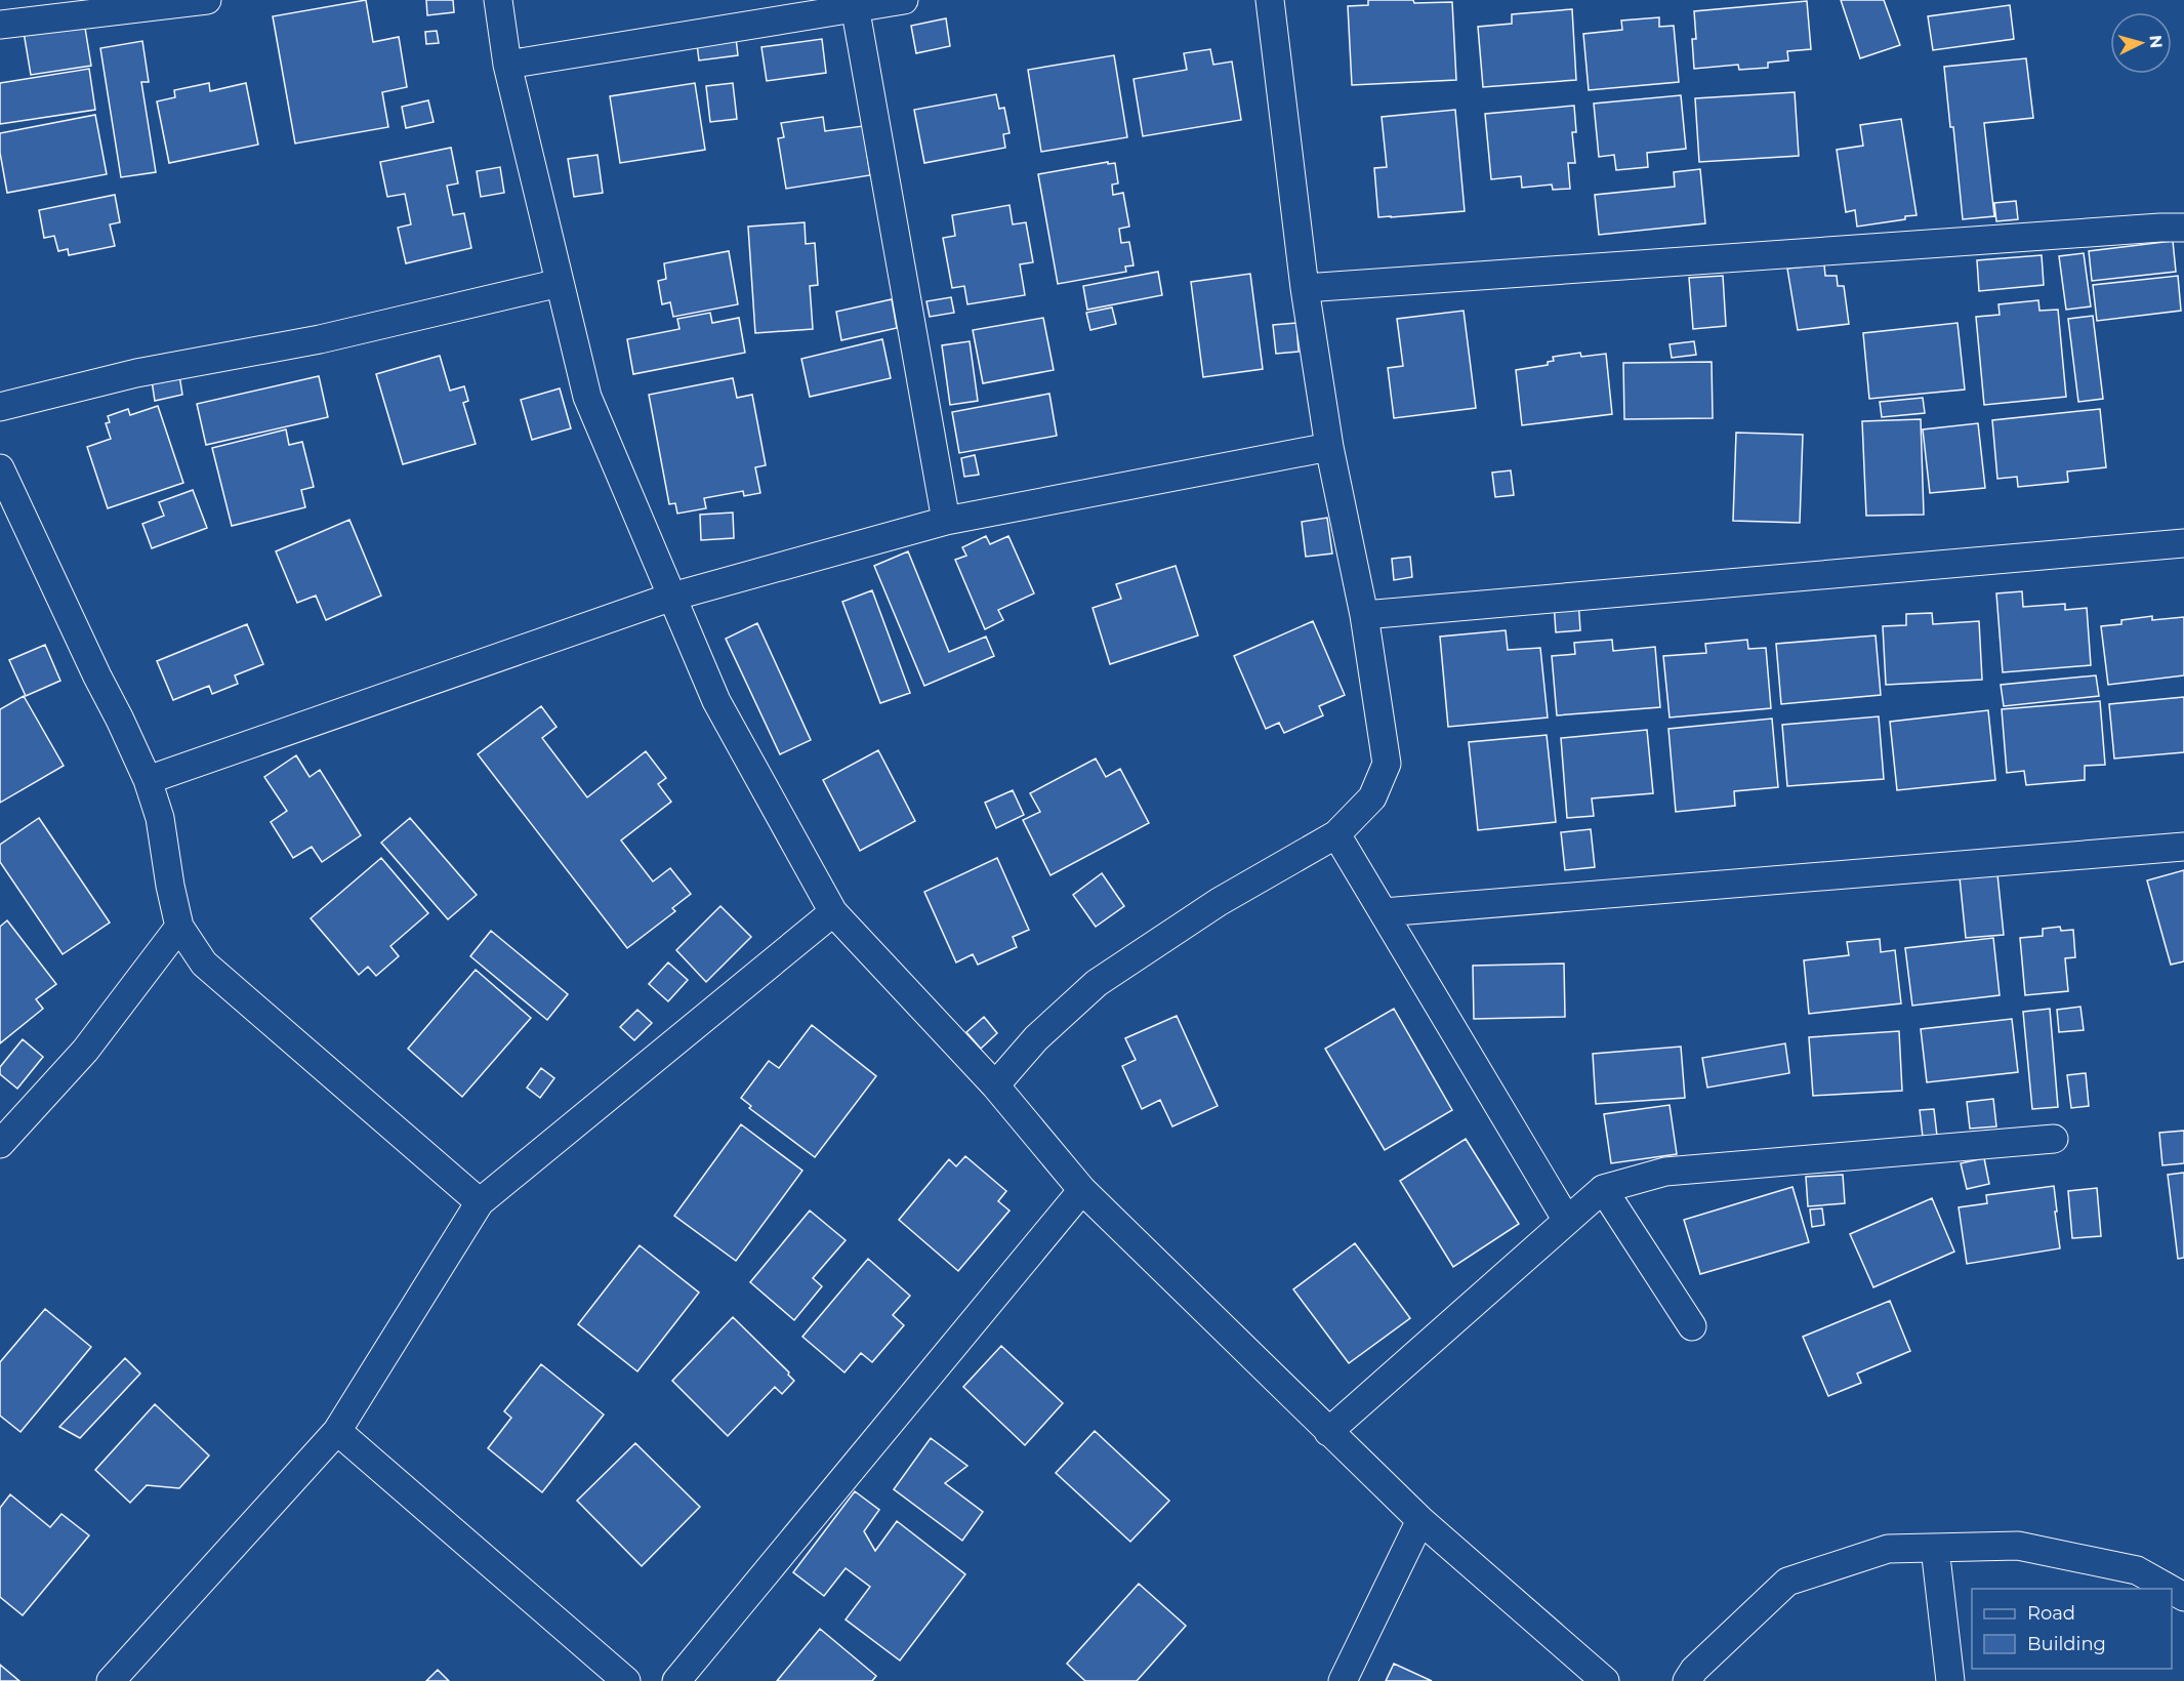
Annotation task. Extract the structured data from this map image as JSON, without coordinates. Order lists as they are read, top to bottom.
{
  "legend": ["Road", "Building"],
  "north": "right"
}
